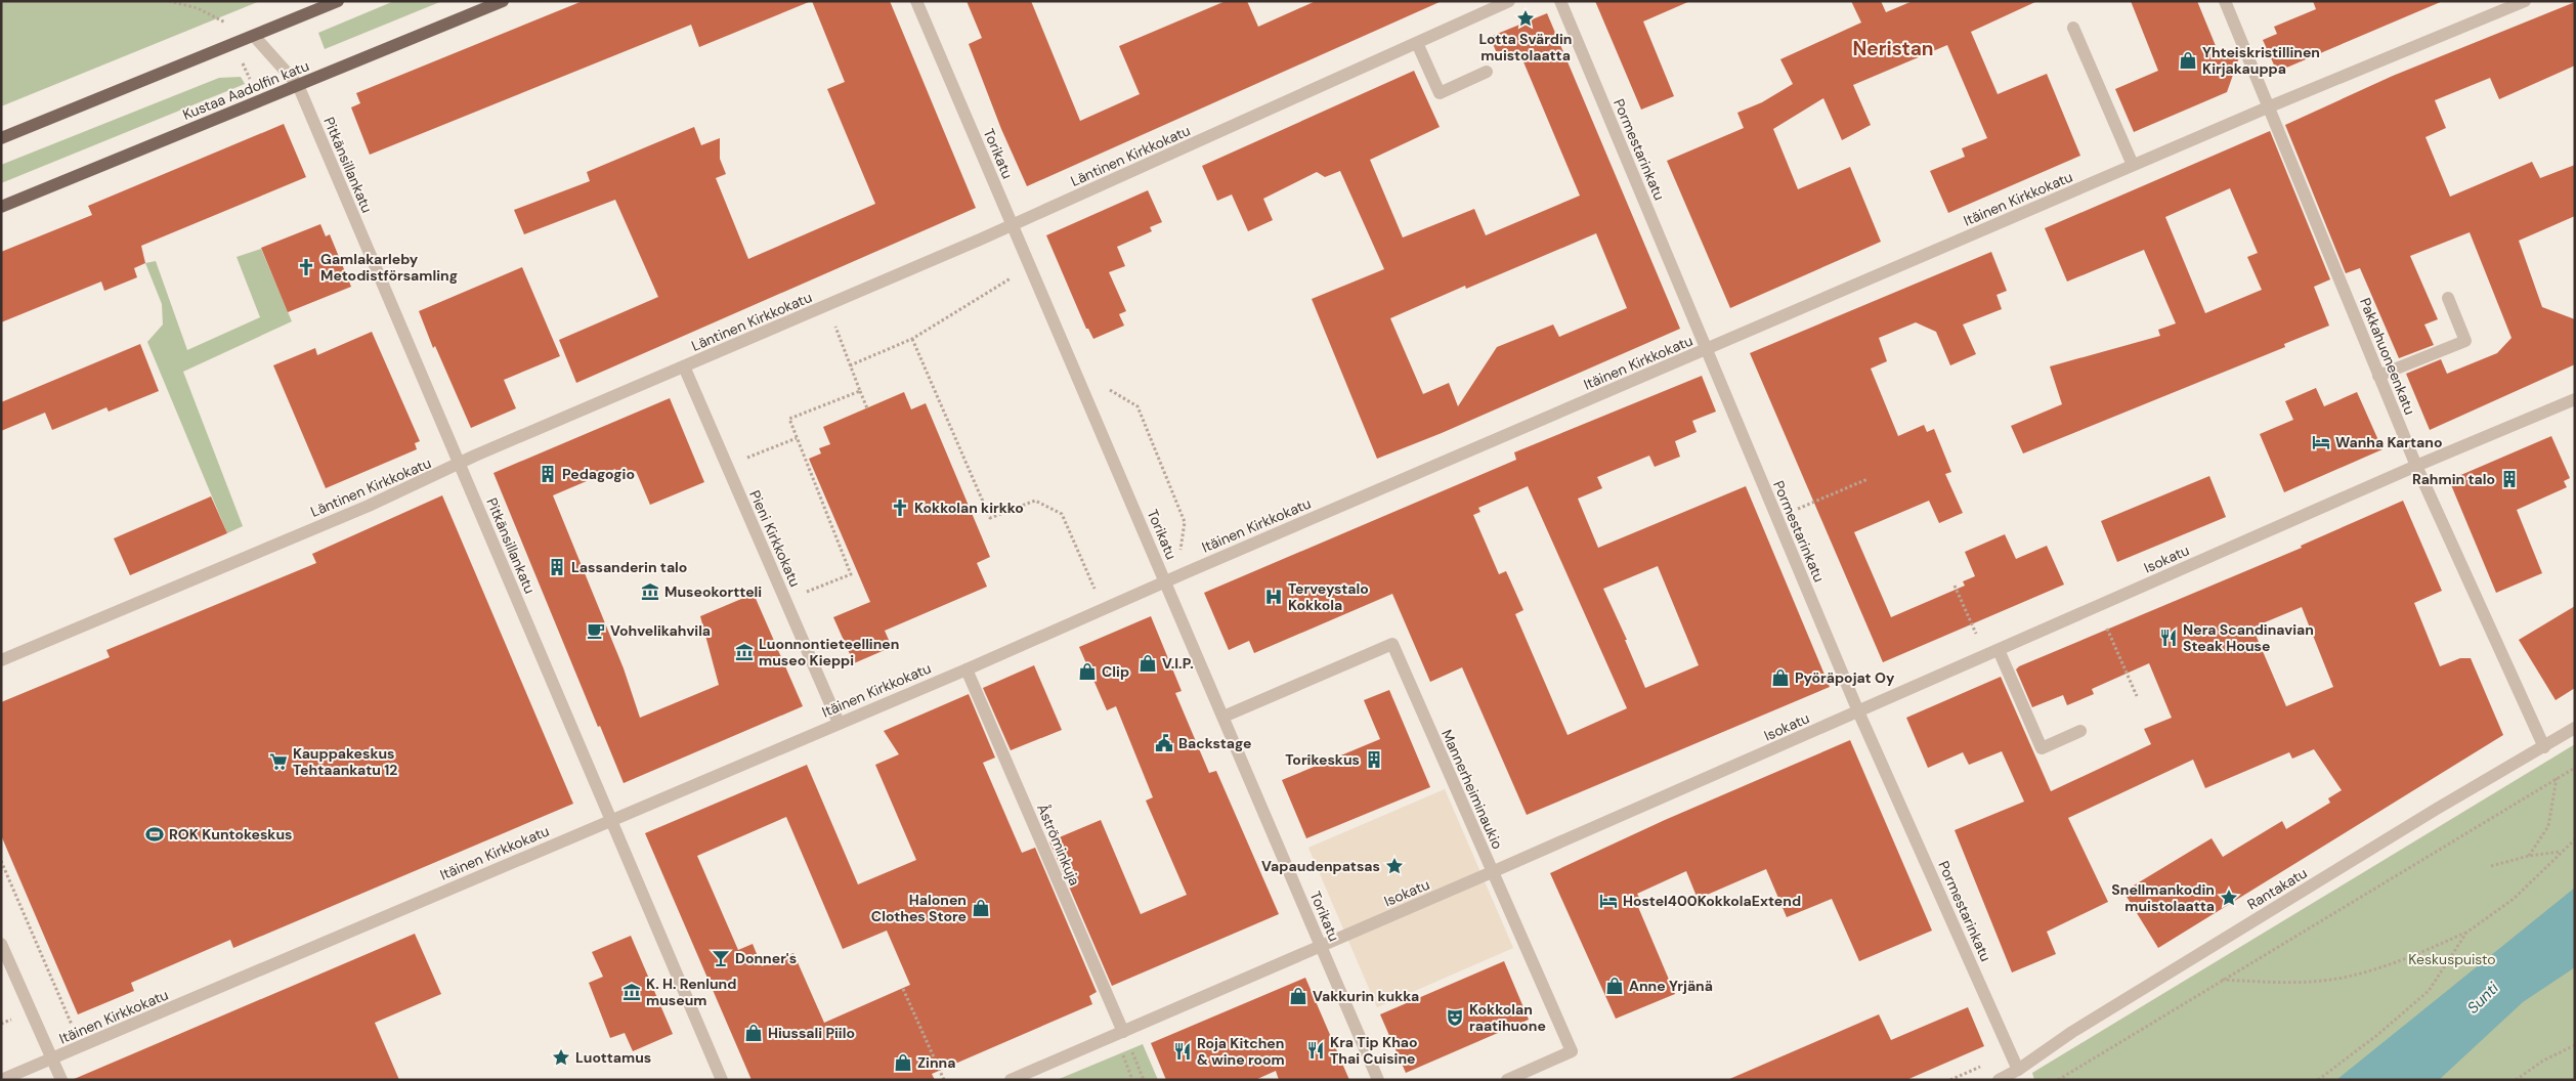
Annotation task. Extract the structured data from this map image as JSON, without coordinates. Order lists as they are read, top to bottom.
{
  "streets": {
    "main road": ["Kustaa Aadolfin katu"],
    "street": [
      "Pormestarinkatu",
      "Torikatu",
      "Läntinen Kirkkokatu",
      "Pitkänsillankatu",
      "Itäinen Kirkkokatu",
      "Pakkahuoneenkatu",
      "Pieni Kirkkokatu",
      "Isokatu",
      "Mannerheiminaukio",
      "Åströminkuja",
      "Rantakatu"
    ]
  },
  "crossings": [
    ["Kustaa Aadolfin katu", "Pitkänsillankatu"],
    ["Pormestarinkatu", "Itäinen Kirkkokatu"],
    ["Pormestarinkatu", "Isokatu"],
    ["Pormestarinkatu", "Rantakatu"],
    ["Torikatu", "Läntinen Kirkkokatu"],
    ["Torikatu", "Itäinen Kirkkokatu"],
    ["Torikatu", "Isokatu"],
    ["Torikatu", "Mannerheiminaukio"],
    ["Läntinen Kirkkokatu", "Pitkänsillankatu"],
    ["Läntinen Kirkkokatu", "Pieni Kirkkokatu"],
    ["Pitkänsillankatu", "Itäinen Kirkkokatu"],
    ["Itäinen Kirkkokatu", "Pakkahuoneenkatu"],
    ["Itäinen Kirkkokatu", "Pieni Kirkkokatu"],
    ["Itäinen Kirkkokatu", "Åströminkuja"],
    ["Pakkahuoneenkatu", "Isokatu"],
    ["Pakkahuoneenkatu", "Rantakatu"],
    ["Isokatu", "Mannerheiminaukio"],
    ["Isokatu", "Åströminkuja"]
  ],
  "districts": ["Neristan"],
  "water": ["Sunti"],
  "parks": ["Keskuspuisto"],
  "places": {
    "place": [
      "Lotta Svärdin muistolaatta",
      "Vapaudenpatsas",
      "Snellmankodin muistolaatta",
      "Luottamus"
    ],
    "shop": [
      "Yhteiskristillinen Kirjakauppa",
      "V.I.P.",
      "Clip",
      "Pyöräpojat Oy",
      "Halonen Clothes Store",
      "Anne Yrjänä",
      "Vakkurin kukka",
      "Hiussali Piilo",
      "Zinna"
    ],
    "church": ["Gamlakarleby Metodistförsamling", "Kokkolan kirkko"],
    "hotel": ["Wanha Kartano", "Hostel400KokkolaExtend"],
    "building": [
      "Pedagogio",
      "Rahmin talo",
      "Lassanderin talo",
      "Torikeskus"
    ],
    "museum": ["Museokortteli", "Luonnontieteellinen museo Kieppi", "K. H. Renlund museum"],
    "hospital": ["Terveystalo Kokkola"],
    "cafe": ["Vohvelikahvila"],
    "restaurant": ["Nera Scandinavian Steak House", "Kra Tip Khao Thai Cuisine", "Roja Kitchen & wine room"],
    "public building": ["Backstage"],
    "supermarket": ["Kauppakeskus Tehtaankatu 12"],
    "sports": ["ROK Kuntokeskus"],
    "bar": ["Donner's"],
    "theatre": ["Kokkolan raatihuone"]
  }
}
